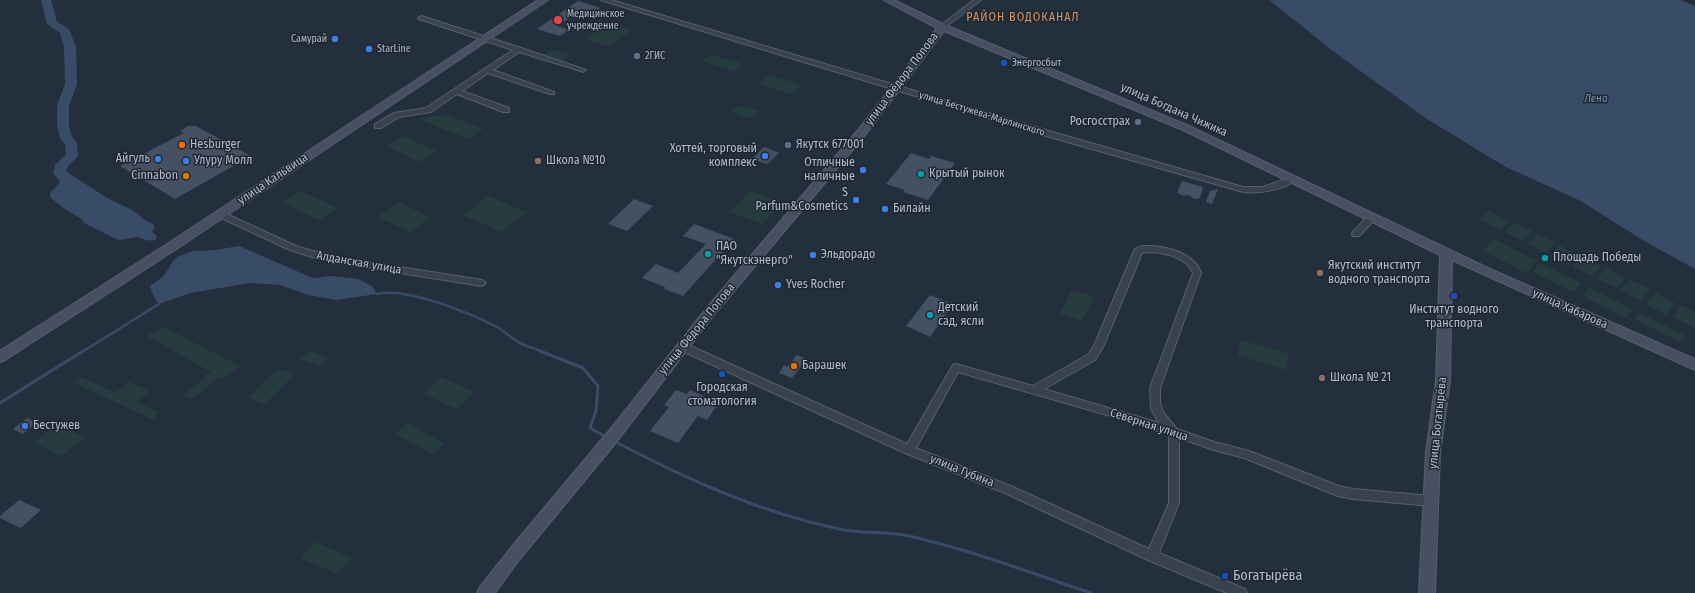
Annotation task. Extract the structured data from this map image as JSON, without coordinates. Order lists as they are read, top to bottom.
{
  "streets": {
    "street": [
      "улица Фёдора Попова",
      "улица Богдана Чижика",
      "улица Бестужева-Марлинского",
      "улица Кальвица",
      "Алданская улица",
      "улица Хабарова",
      "улица Богатырёва",
      "Северная улица",
      "улица Губина"
    ]
  },
  "crossings": [
    ["улица Фёдора Попова", "улица Богдана Чижика"],
    ["улица Фёдора Попова", "улица Бестужева-Марлинского"],
    ["улица Фёдора Попова", "улица Губина"],
    ["улица Богдана Чижика", "улица Бестужева-Марлинского"],
    ["улица Богдана Чижика", "улица Хабарова"],
    ["улица Богдана Чижика", "улица Богатырёва"],
    ["улица Кальвица", "Алданская улица"],
    ["улица Хабарова", "улица Богатырёва"],
    ["улица Богатырёва", "Северная улица"],
    ["Северная улица", "улица Губина"]
  ],
  "districts": ["РАЙОН ВОДОКАНАЛ"],
  "water": ["Лена"],
  "places": [
    "Медицинское учреждение",
    "Самурай",
    "StarLine",
    "2ГИС",
    "Энергосбыт",
    "Росгосстрах",
    "Hesburger",
    "Якутск 677001",
    "Хоттей, торговый комплекс",
    "Айгуль",
    "Улуру Молл",
    "Школа №10",
    "Отличные наличные",
    "Крытый рынок",
    "Cinnabon",
    "S Parfum&Cosmetics",
    "Билайн",
    "ПАО \"Якутскэнерго\"",
    "Эльдорадо",
    "Площадь Победы",
    "Якутский институт водного транспорта",
    "Yves Rocher",
    "Институт водного транспорта",
    "Детский сад, ясли",
    "Барашек",
    "Городская стоматология",
    "Школа № 21",
    "Бестужев",
    "Богатырёва"
  ]
}
